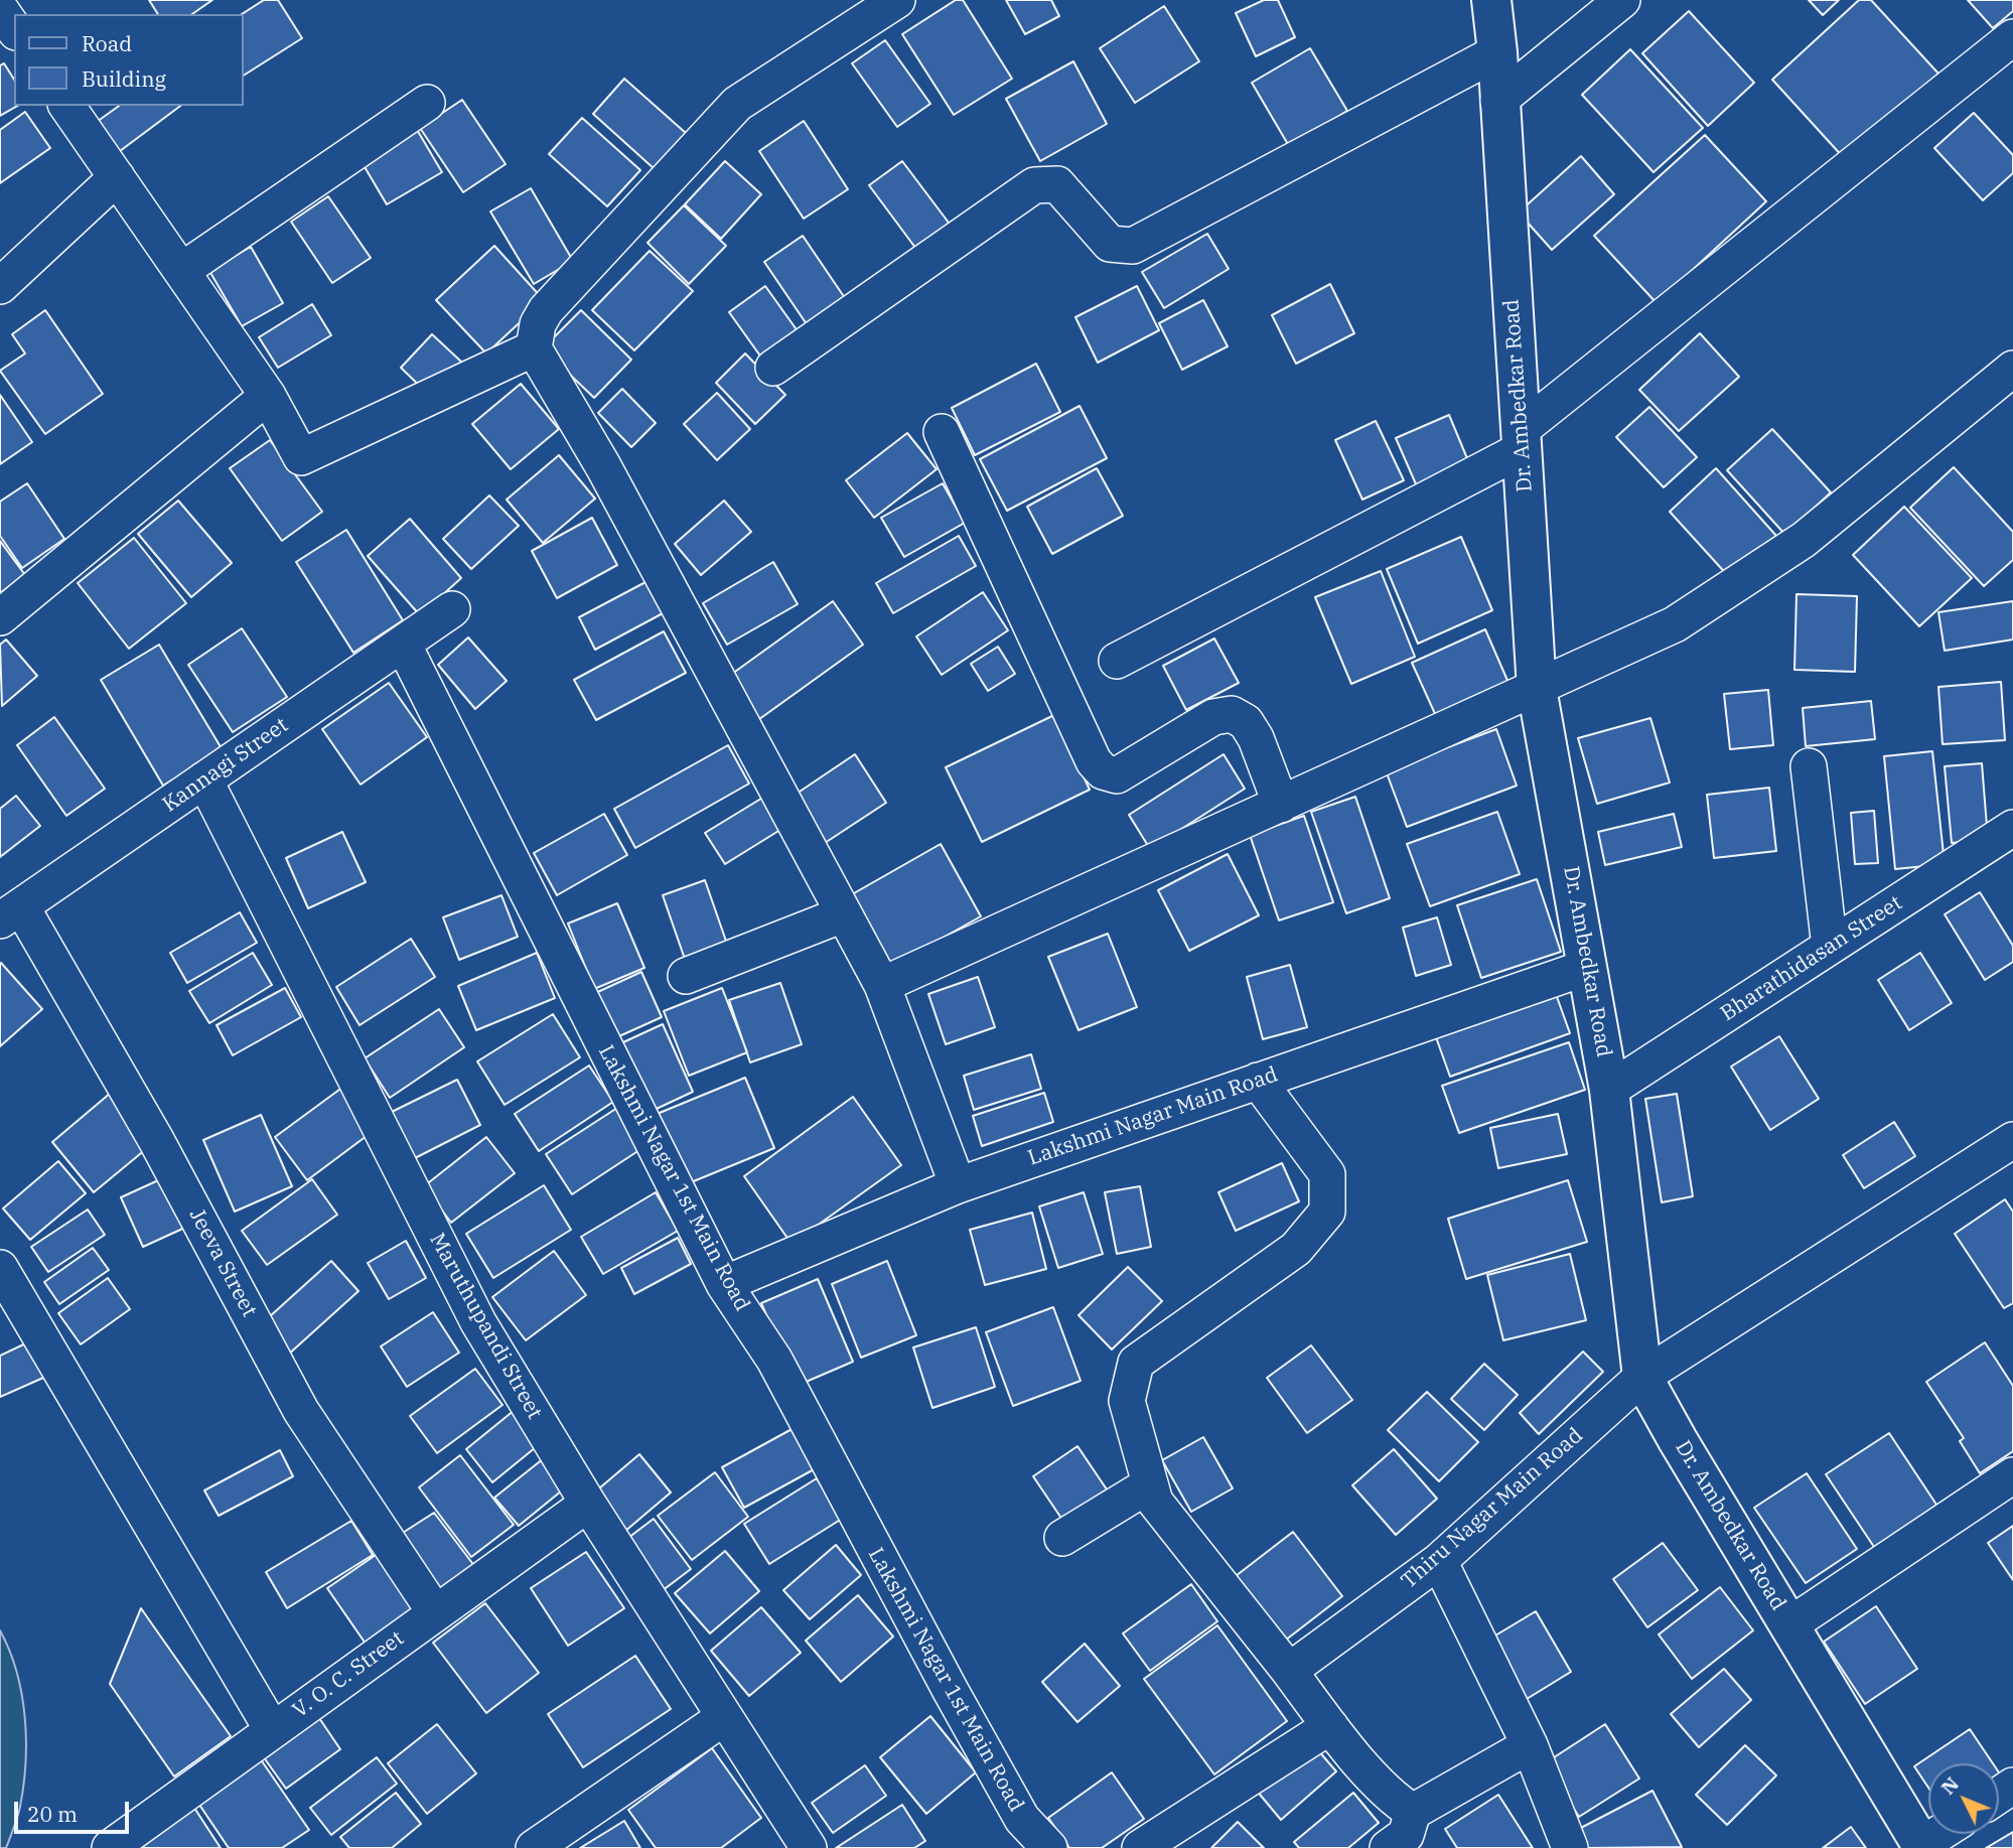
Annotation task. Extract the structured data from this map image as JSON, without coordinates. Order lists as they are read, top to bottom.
{
  "streets": {
    "street": [
      "Dr. Ambedkar Road",
      "Kannagi Street",
      "Bharathidasan Street",
      "Lakshmi Nagar Main Road",
      "Lakshmi Nagar 1st Main Road",
      "Jeeva Street",
      "Maruthupandi Street",
      "Thiru Nagar Main Road",
      "V. O. C. Street"
    ]
  },
  "crossings": [
    ["Dr. Ambedkar Road", "Bharathidasan Street"],
    ["Dr. Ambedkar Road", "Lakshmi Nagar Main Road"],
    ["Dr. Ambedkar Road", "Thiru Nagar Main Road"],
    ["Kannagi Street", "Lakshmi Nagar 1st Main Road"],
    ["Kannagi Street", "Jeeva Street"],
    ["Kannagi Street", "Maruthupandi Street"],
    ["Lakshmi Nagar Main Road", "Lakshmi Nagar 1st Main Road"],
    ["Jeeva Street", "V. O. C. Street"],
    ["Maruthupandi Street", "V. O. C. Street"]
  ],
  "legend": ["Road", "Building"],
  "scale_bar": "20 m",
  "north": "top left"
}
